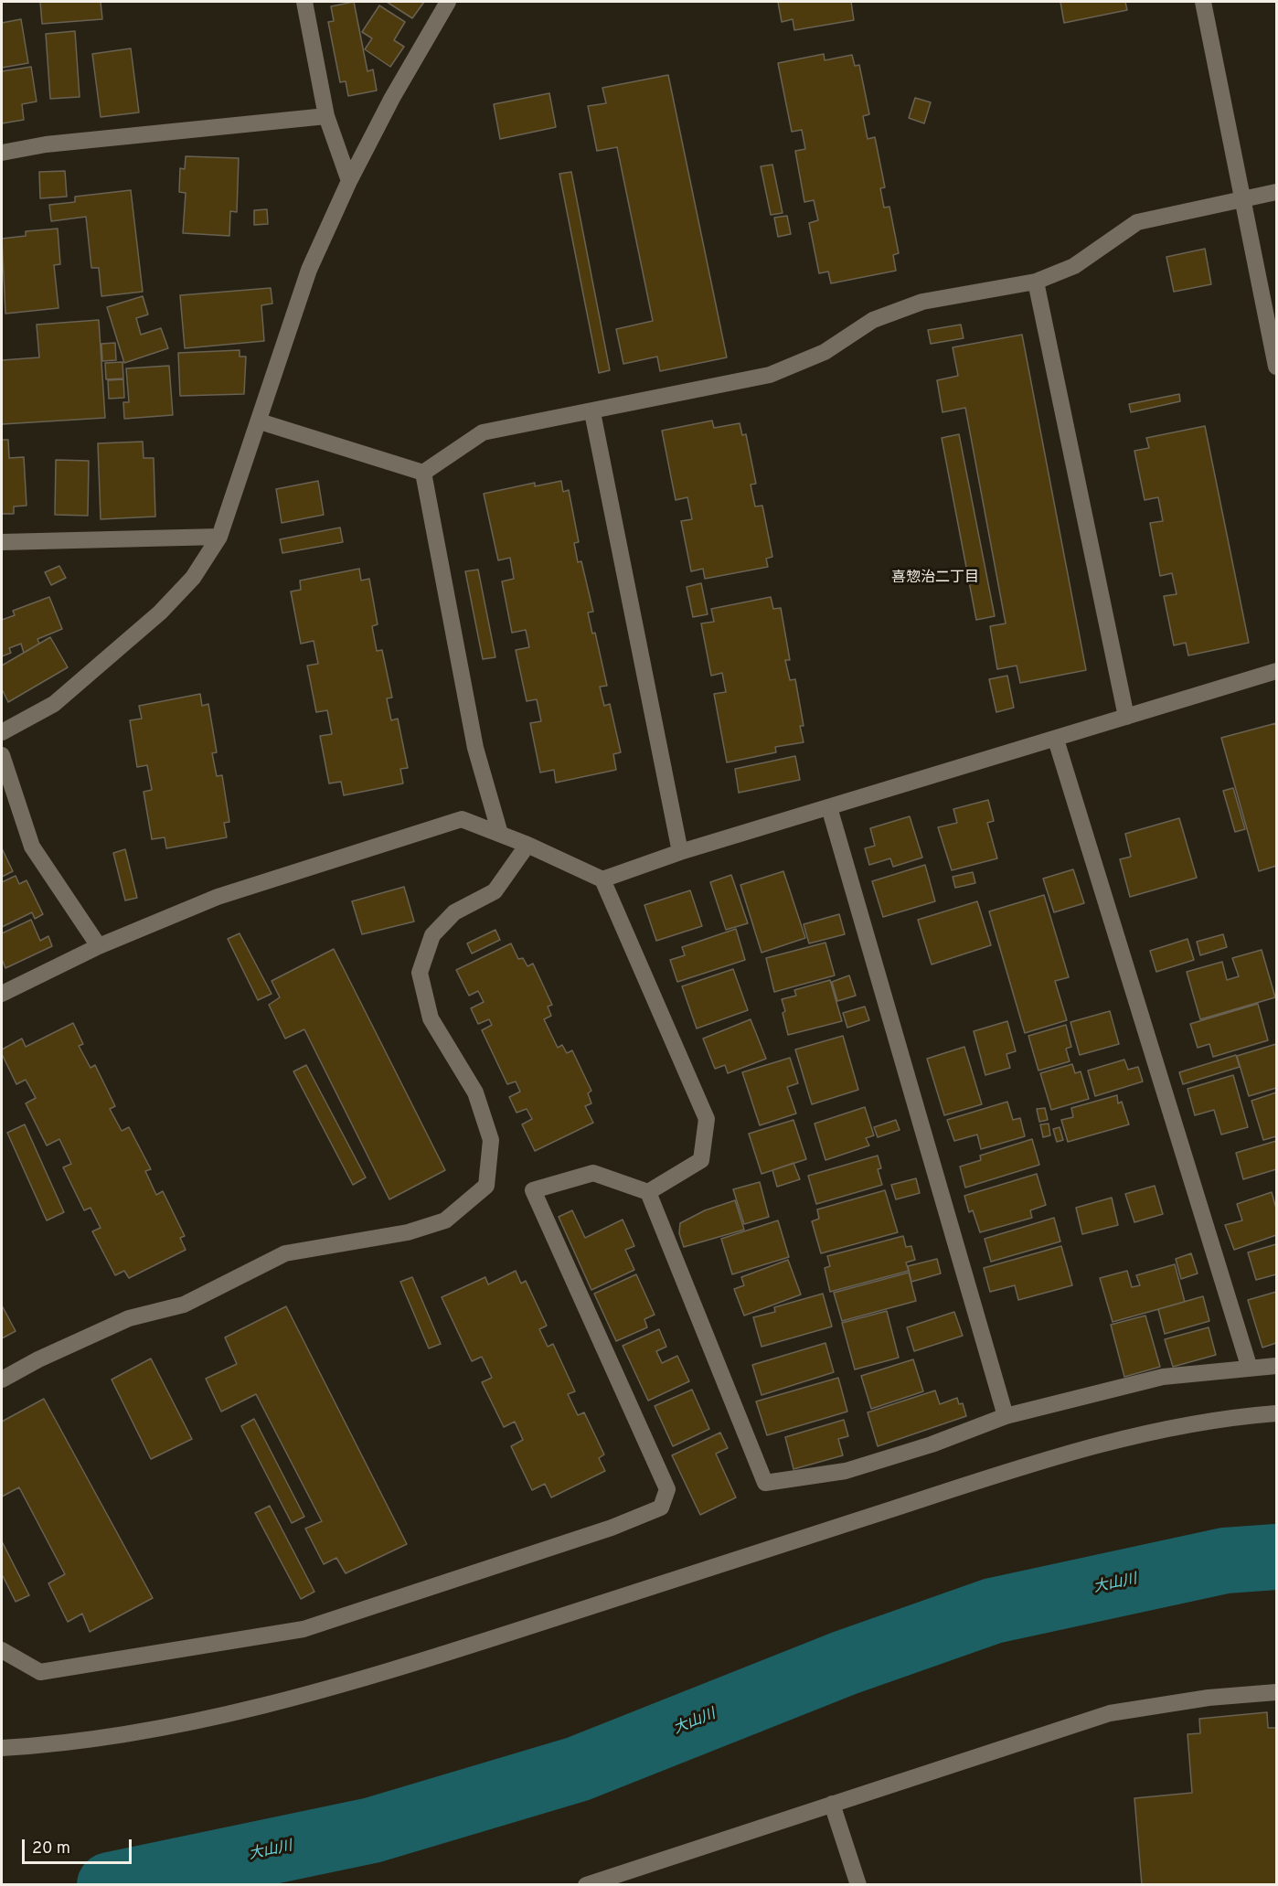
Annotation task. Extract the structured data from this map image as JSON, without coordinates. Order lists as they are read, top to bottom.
{
  "districts": ["喜惣治二丁目"],
  "water": ["大山川"],
  "scale_bar": "20 m"
}
